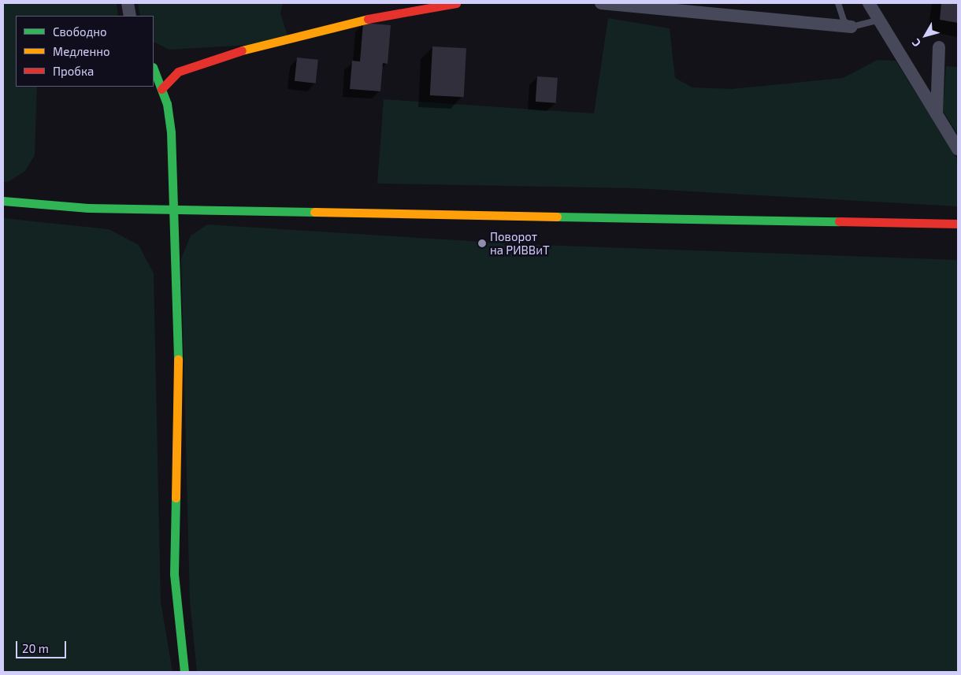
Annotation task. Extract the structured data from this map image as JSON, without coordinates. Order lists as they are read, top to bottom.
{
  "places": ["Поворот на РИВВиТ"],
  "legend": ["Свободно", "Медленно", "Пробка"],
  "scale_bar": "20 m",
  "north": "bottom left"
}
